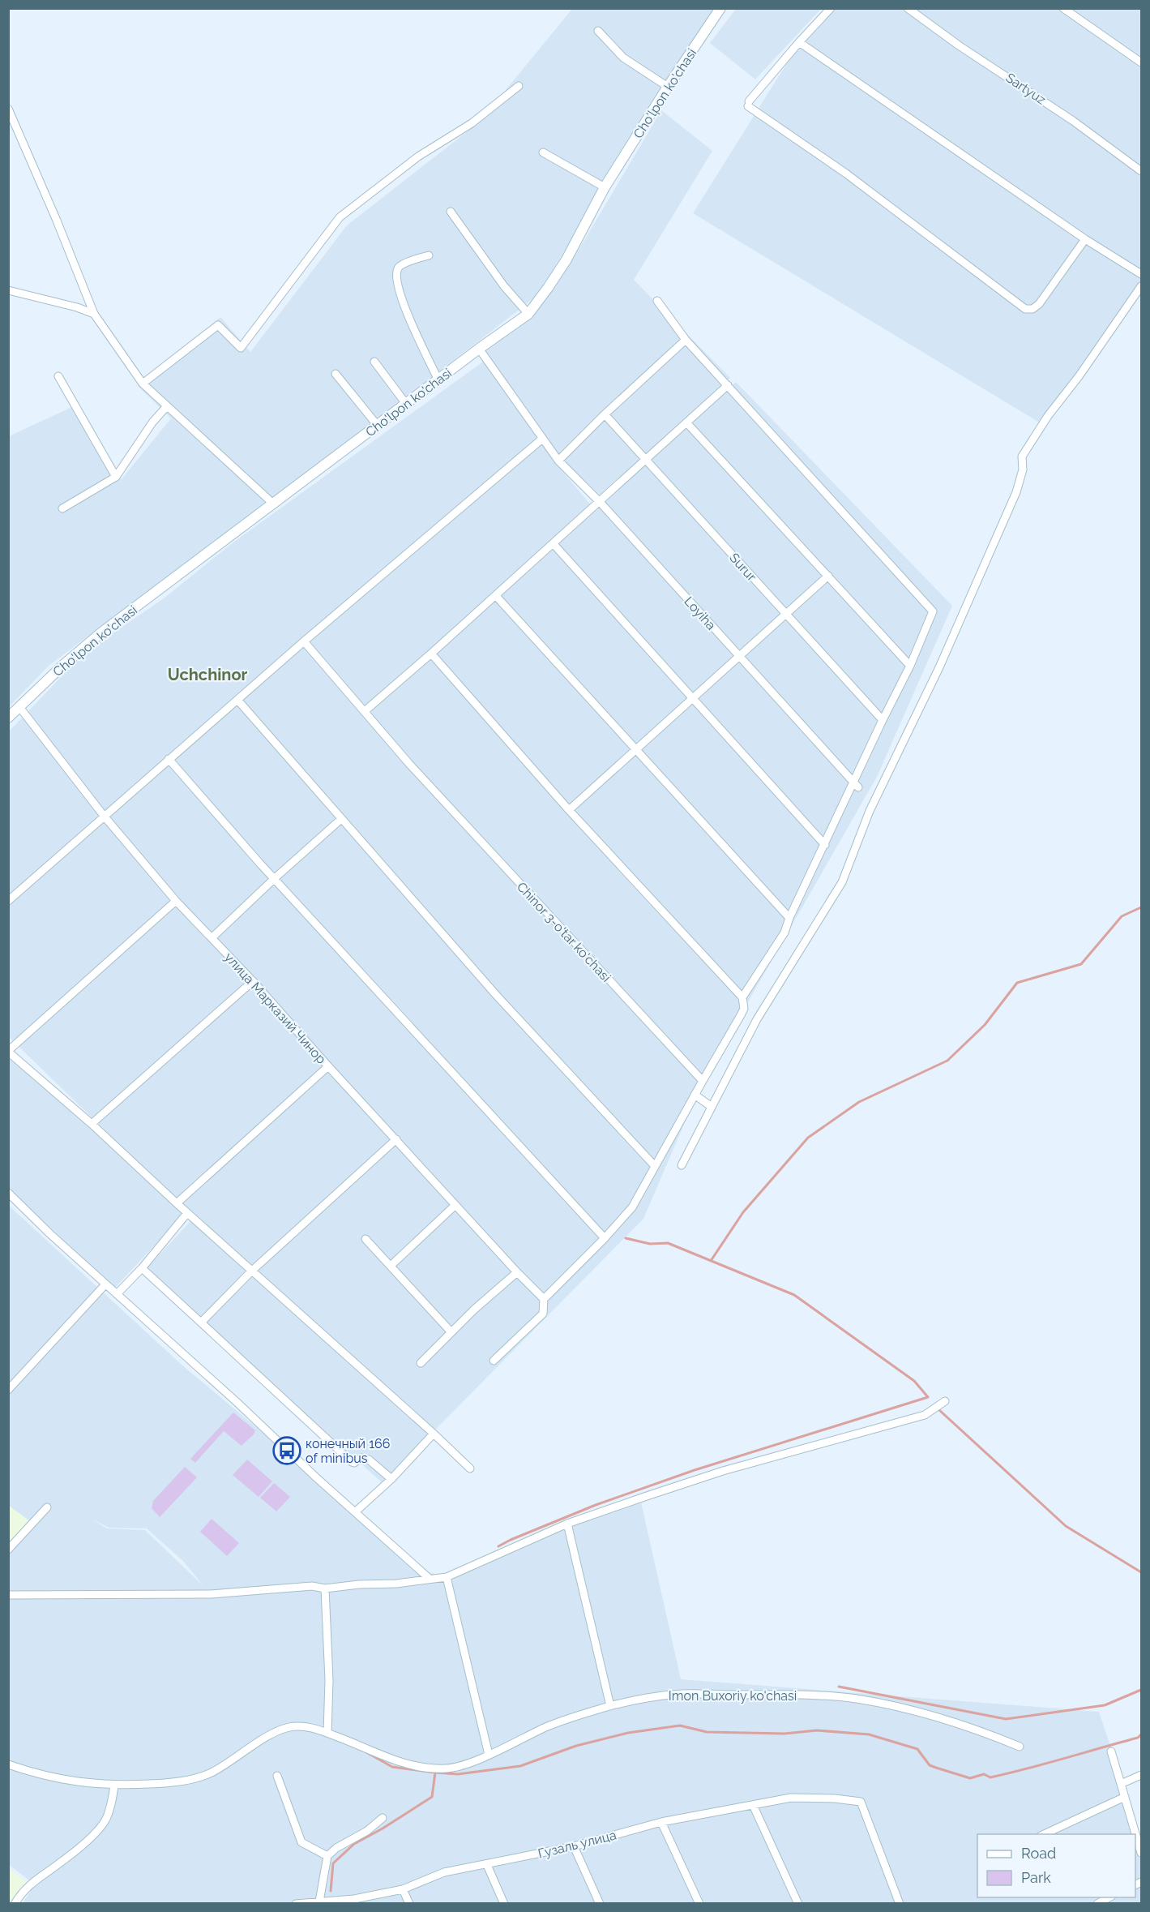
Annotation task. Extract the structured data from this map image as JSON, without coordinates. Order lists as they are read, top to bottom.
{
  "streets": {
    "main road": ["Cho'lpon ko'chasi"],
    "street": [
      "Sartyuz",
      "Surur",
      "Loyiha",
      "Chinor 3-o'tar ko'chasi",
      "улица Марказий Чинор",
      "Imon Buxoriy ko'chasi",
      "Гузаль улица"
    ]
  },
  "crossings": [
    ["Cho'lpon ko'chasi", "Loyiha"],
    ["Cho'lpon ko'chasi", "улица Марказий Чинор"]
  ],
  "districts": ["Uchchinor"],
  "places": {
    "bus stop": ["конечный 166 of minibus"]
  },
  "legend": ["Road", "Park"]
}
